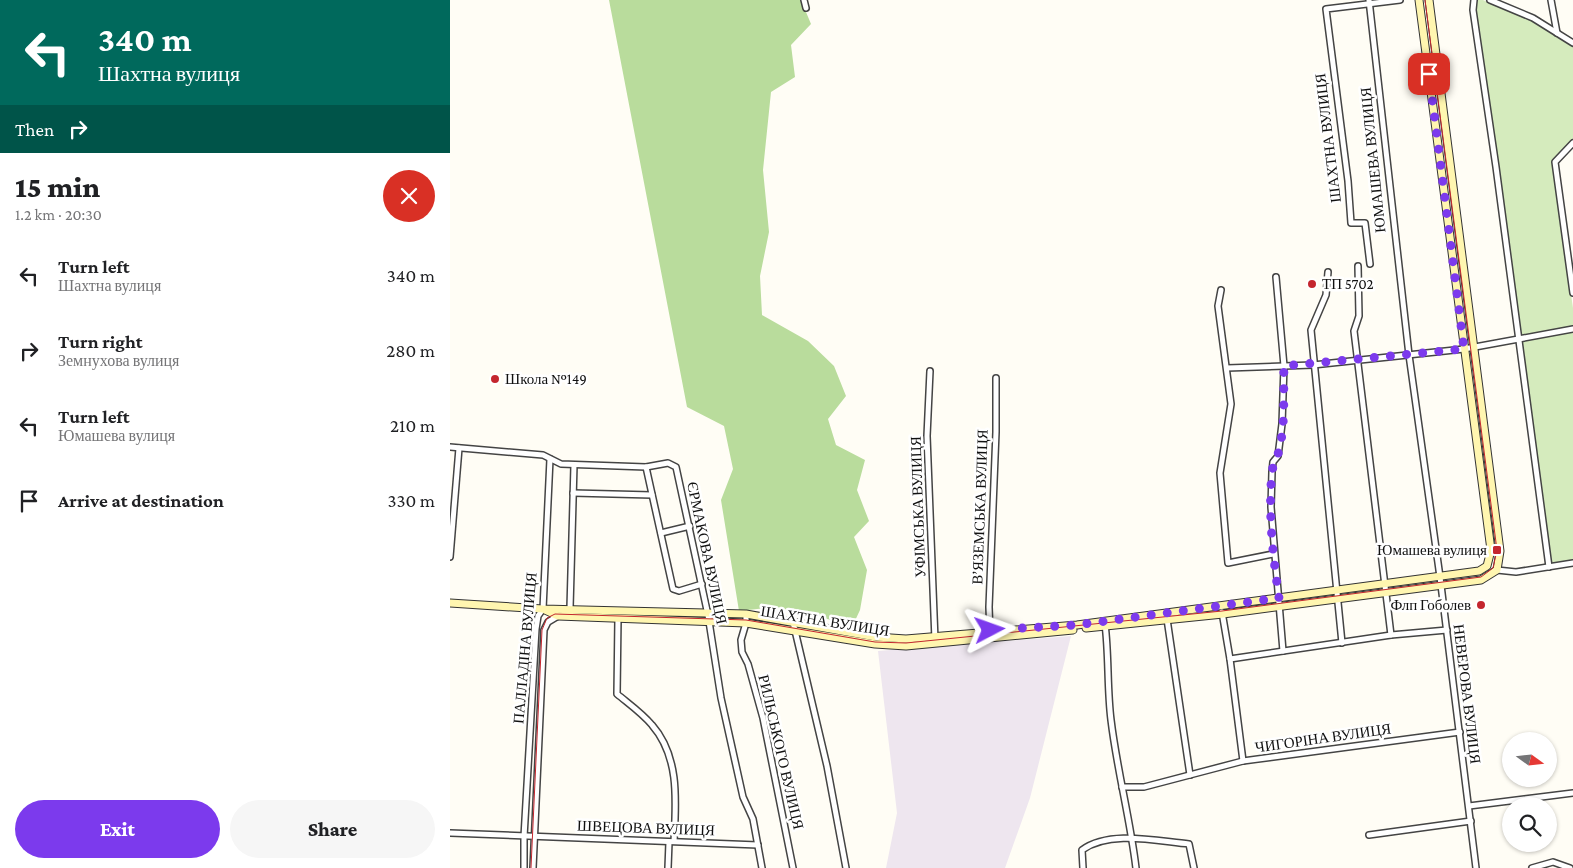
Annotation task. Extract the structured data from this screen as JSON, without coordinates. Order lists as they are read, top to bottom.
{
  "streets": {
    "main road": ["ШАХТНА ВУЛИЦЯ"],
    "street": [
      "ЮМАШЕВА ВУЛИЦЯ",
      "УФІМСЬКА ВУЛИЦЯ",
      "В’ЯЗЕМСЬКА ВУЛИЦЯ",
      "ЄРМАКОВА ВУЛИЦЯ",
      "ПАЛЛАДІНА ВУЛИЦЯ",
      "НЕВЕРОВА ВУЛИЦЯ",
      "ЧИГОРІНА ВУЛИЦЯ",
      "РИЛЬСЬКОГО ВУЛИЦЯ",
      "ШВЕЦОВА ВУЛИЦЯ"
    ]
  },
  "crossings": [
    ["ШАХТНА ВУЛИЦЯ", "ЮМАШЕВА ВУЛИЦЯ"],
    ["ШАХТНА ВУЛИЦЯ", "УФІМСЬКА ВУЛИЦЯ"],
    ["ШАХТНА ВУЛИЦЯ", "В’ЯЗЕМСЬКА ВУЛИЦЯ"],
    ["ШАХТНА ВУЛИЦЯ", "ЄРМАКОВА ВУЛИЦЯ"],
    ["ШАХТНА ВУЛИЦЯ", "ПАЛЛАДІНА ВУЛИЦЯ"],
    ["ШАХТНА ВУЛИЦЯ", "НЕВЕРОВА ВУЛИЦЯ"],
    ["ШАХТНА ВУЛИЦЯ", "РИЛЬСЬКОГО ВУЛИЦЯ"],
    ["ЮМАШЕВА ВУЛИЦЯ", "НЕВЕРОВА ВУЛИЦЯ"],
    ["ЄРМАКОВА ВУЛИЦЯ", "ПАЛЛАДІНА ВУЛИЦЯ"],
    ["ЄРМАКОВА ВУЛИЦЯ", "ШВЕЦОВА ВУЛИЦЯ"],
    ["ПАЛЛАДІНА ВУЛИЦЯ", "ШВЕЦОВА ВУЛИЦЯ"],
    ["НЕВЕРОВА ВУЛИЦЯ", "ЧИГОРІНА ВУЛИЦЯ"]
  ],
  "places": {
    "other": ["ТП 5702", "Школа №149", "Флп Гоболев"],
    "transit": ["Юмашева вулиця"]
  },
  "north": "right",
  "page": {
    "turn": ["340 m", "Шахтна вулиця"],
    "then": "Then",
    "heading": ["15 min", "1.2 km · 20:30"],
    "list": [
      {
        "name": "Turn left",
        "note": "Шахтна вулиця",
        "value": "340 m"
      },
      {
        "name": "Turn right",
        "note": "Земнухова вулиця",
        "value": "280 m"
      },
      {
        "name": "Turn left",
        "note": "Юмашева вулиця",
        "value": "210 m"
      },
      {
        "name": "Arrive at destination",
        "value": "330 m"
      }
    ],
    "buttons": ["Exit", "Share"]
  }
}
